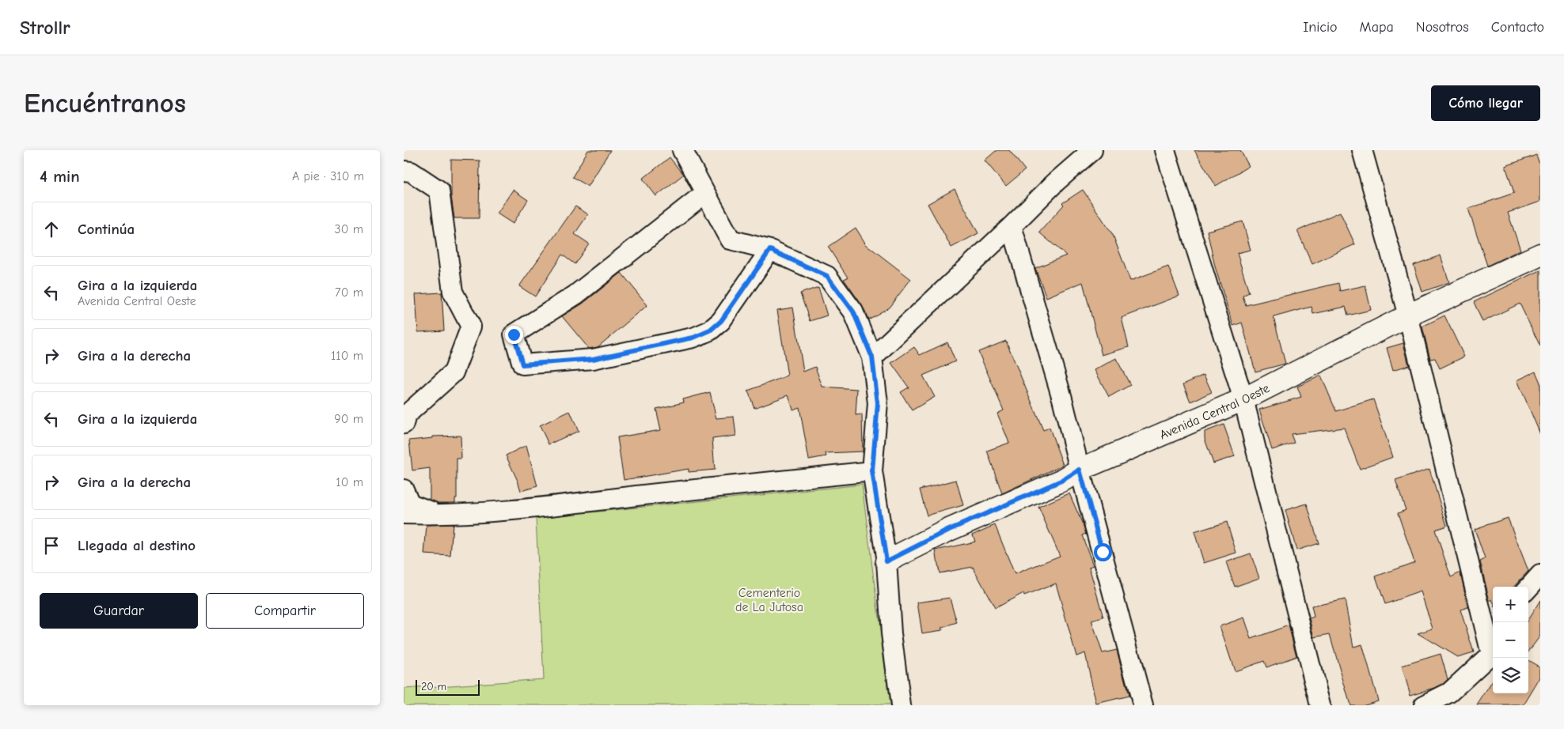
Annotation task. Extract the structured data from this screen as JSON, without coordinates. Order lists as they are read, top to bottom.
{
  "streets": {
    "street": ["Avenida Central Oeste"]
  },
  "parks": ["Cementerio de La Jutosa"],
  "scale_bar": "20 m",
  "page": {
    "header": "Strollr",
    "nav": [
      "Inicio",
      "Mapa",
      "Nosotros",
      "Contacto"
    ],
    "buttons": [
      "Cómo llegar",
      ["Guardar", "Compartir"]
    ],
    "title": "Encuéntranos",
    "heading": ["4 min", "A pie · 310 m"],
    "list": [
      ["Continúa", "30 m"],
      ["Gira a la izquierda", "Avenida Central Oeste", "70 m"],
      ["Gira a la derecha", "110 m"],
      ["Gira a la izquierda", "90 m"],
      ["Gira a la derecha", "10 m"],
      "Llegada al destino"
    ],
    "map_buttons": ["+", "−"],
    "scale": "20 m"
  }
}
